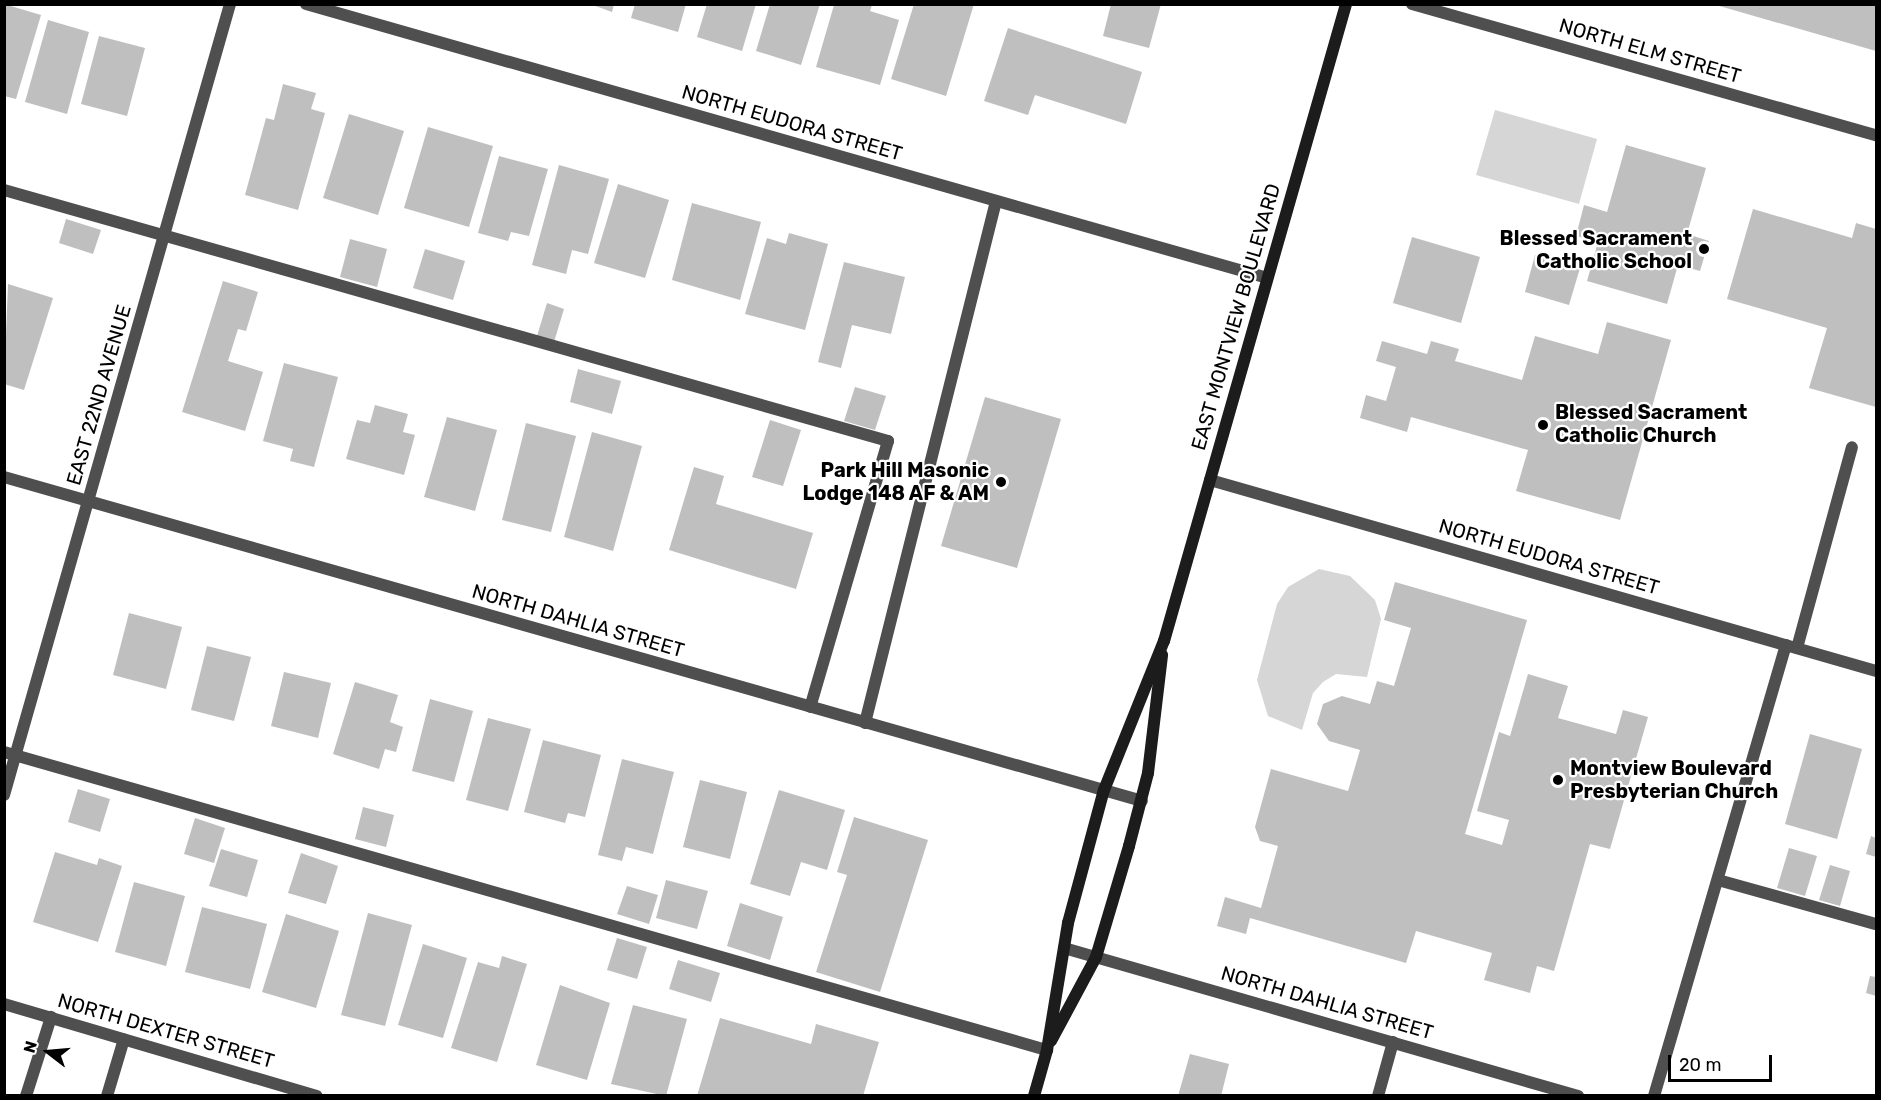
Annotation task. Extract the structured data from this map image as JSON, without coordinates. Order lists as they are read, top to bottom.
{
  "streets": {
    "street": [
      "NORTH ELM STREET",
      "NORTH EUDORA STREET",
      "EAST MONTVIEW BOULEVARD",
      "EAST 22ND AVENUE",
      "NORTH DAHLIA STREET",
      "NORTH DEXTER STREET"
    ]
  },
  "crossings": [
    ["NORTH EUDORA STREET", "EAST MONTVIEW BOULEVARD"],
    ["EAST MONTVIEW BOULEVARD", "NORTH DAHLIA STREET"],
    ["EAST 22ND AVENUE", "NORTH DAHLIA STREET"]
  ],
  "places": [
    "Blessed Sacrament Catholic School",
    "Blessed Sacrament Catholic Church",
    "Park Hill Masonic Lodge 148 AF & AM",
    "Montview Boulevard Presbyterian Church"
  ],
  "scale_bar": "20 m",
  "north": "left"
}
